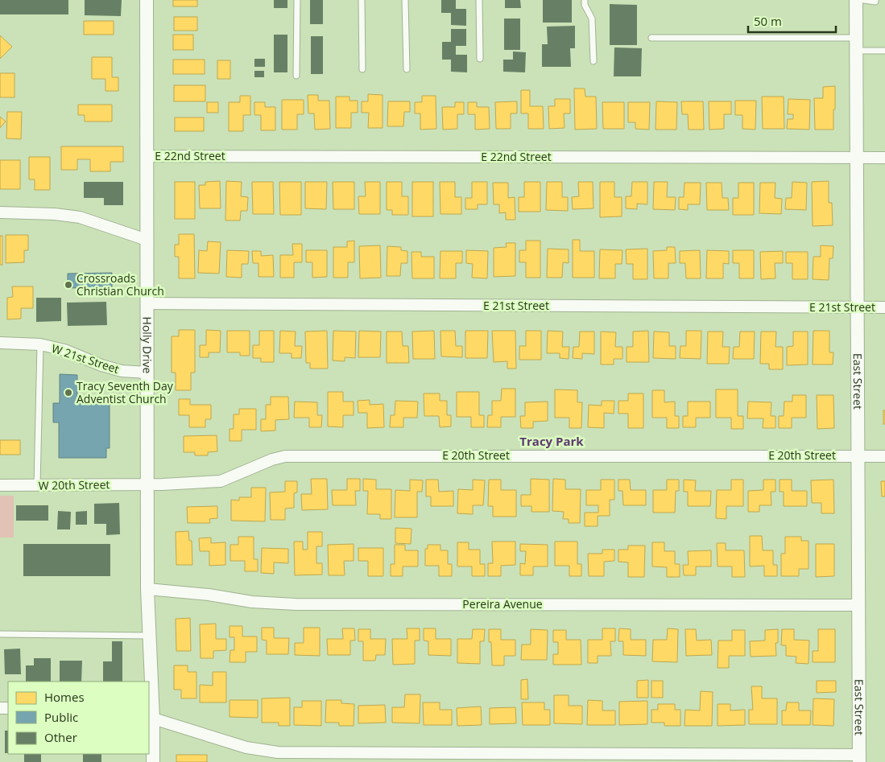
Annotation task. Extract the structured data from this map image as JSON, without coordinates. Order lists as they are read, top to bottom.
{
  "streets": {
    "street": [
      "E 22nd Street",
      "E 21st Street",
      "Holly Drive",
      "W 21st Street",
      "East Street",
      "E 20th Street",
      "W 20th Street",
      "Pereira Avenue"
    ]
  },
  "crossings": [
    ["E 22nd Street", "Holly Drive"],
    ["E 22nd Street", "East Street"],
    ["E 21st Street", "Holly Drive"],
    ["E 21st Street", "East Street"],
    ["Holly Drive", "W 21st Street"],
    ["Holly Drive", "E 20th Street"],
    ["Holly Drive", "W 20th Street"],
    ["Holly Drive", "Pereira Avenue"],
    ["East Street", "E 20th Street"],
    ["East Street", "Pereira Avenue"],
    ["E 20th Street", "W 20th Street"]
  ],
  "districts": ["Tracy Park"],
  "places": ["Crossroads Christian Church", "Tracy Seventh Day Adventist Church"],
  "legend": ["Homes", "Public", "Other"],
  "scale_bar": "50 m"
}
